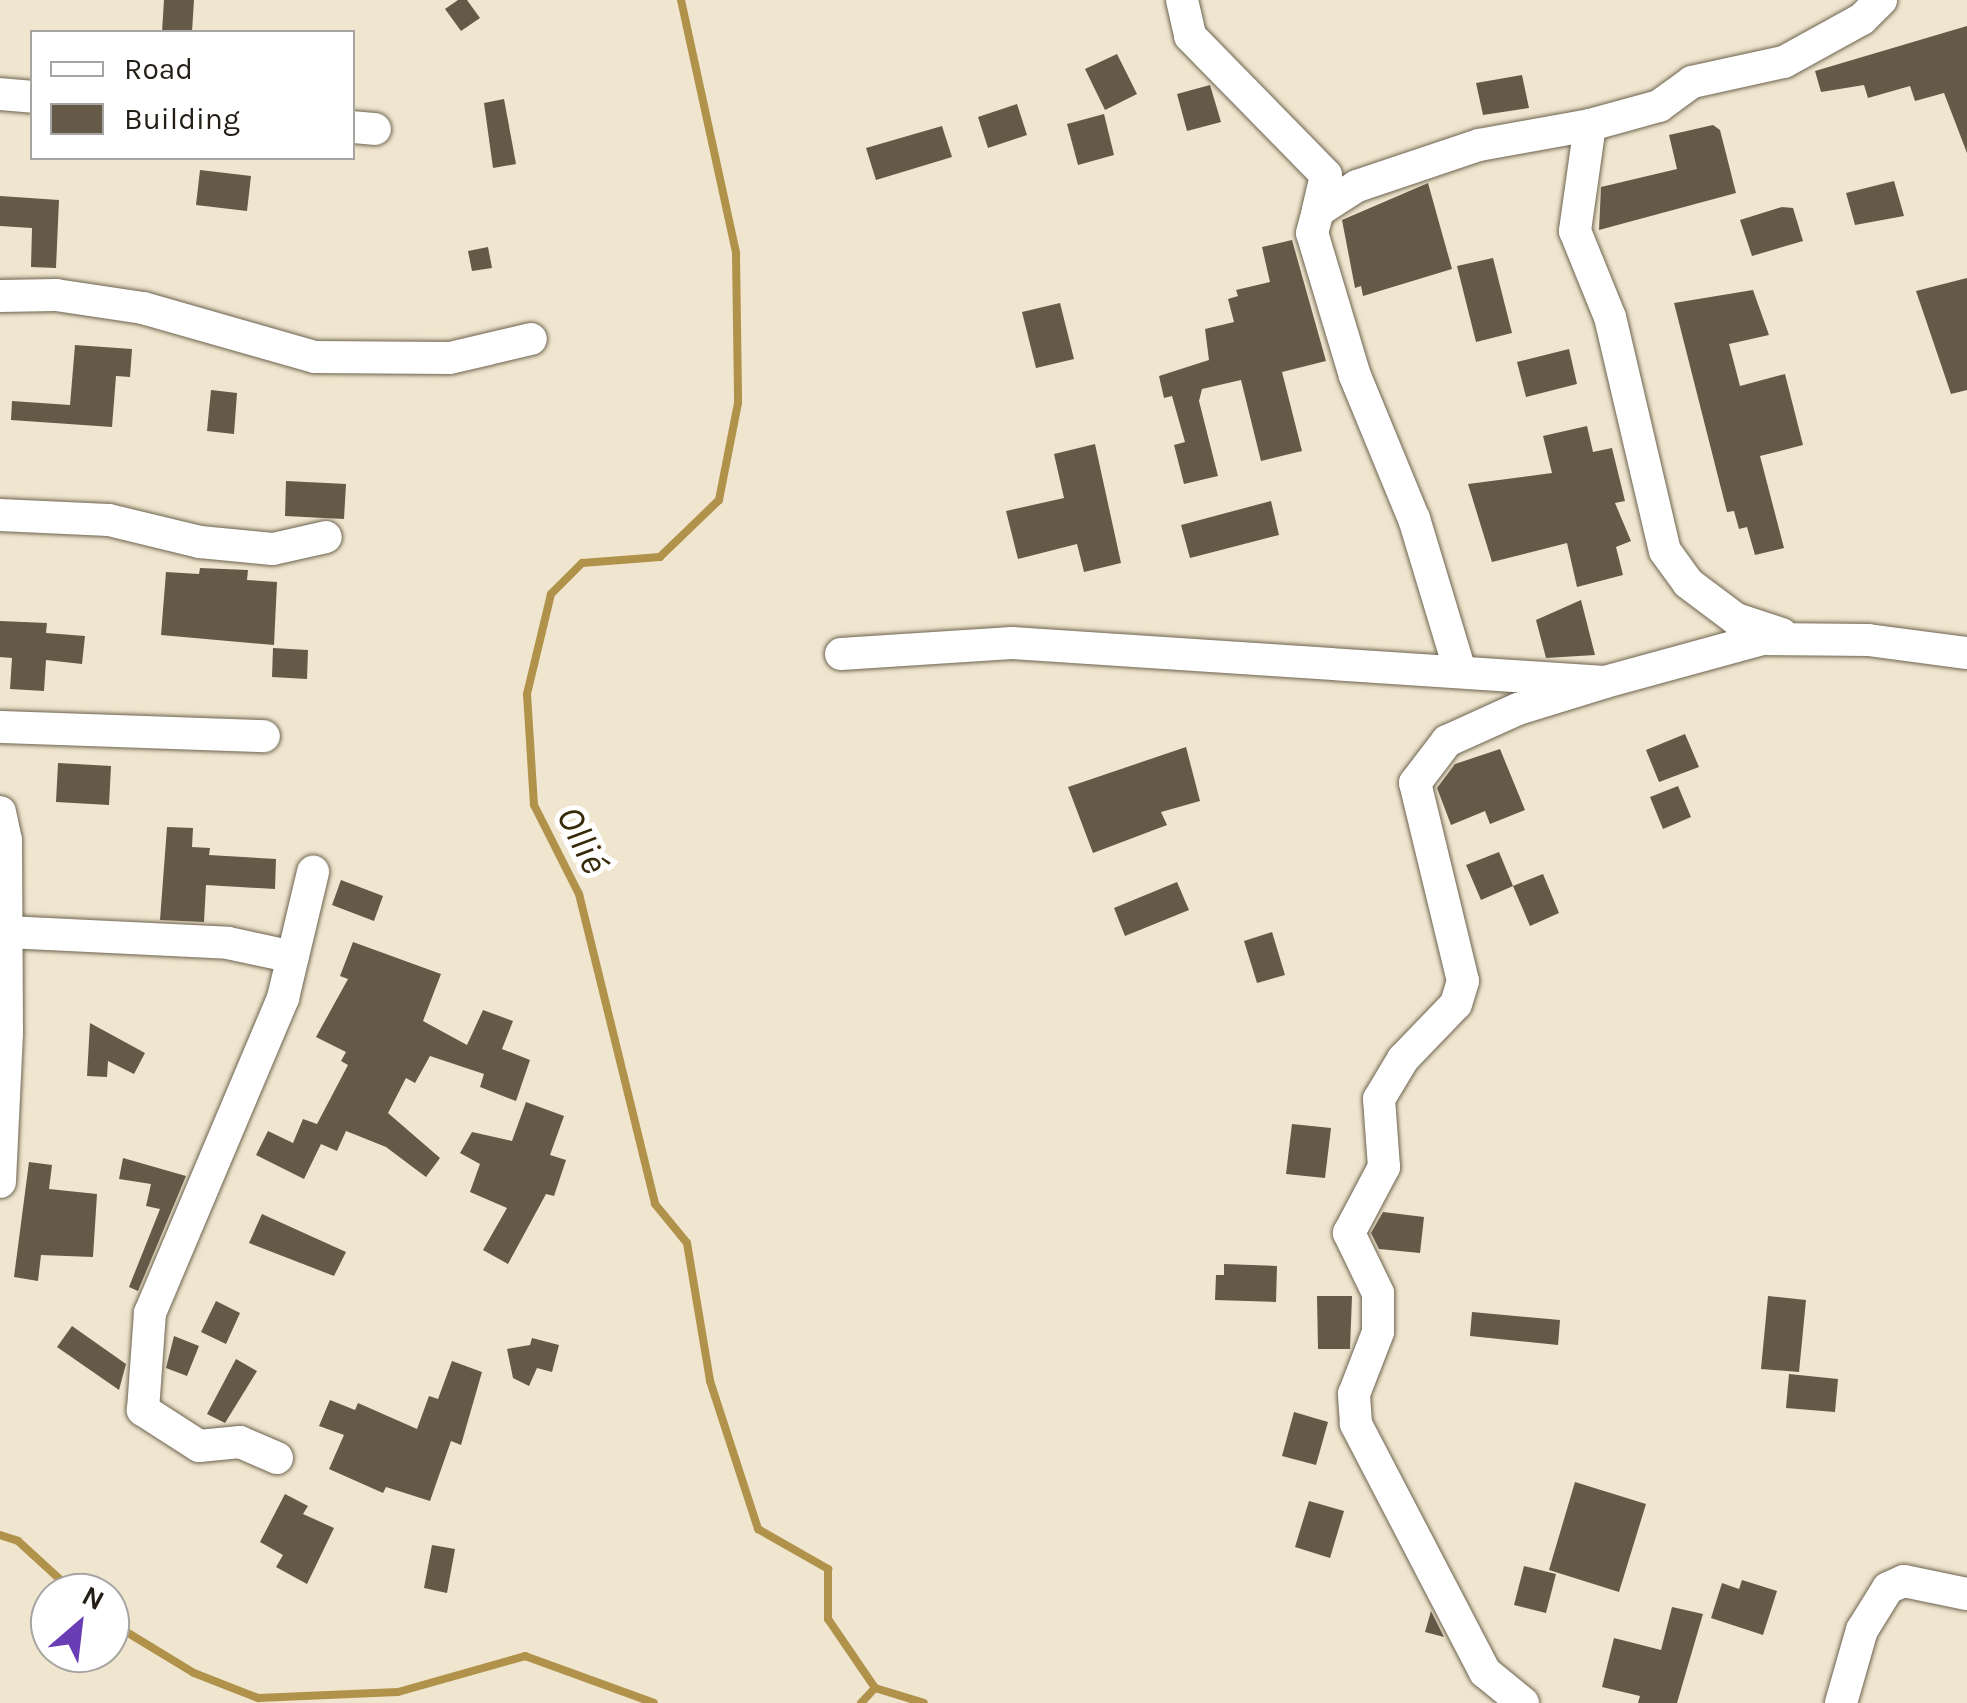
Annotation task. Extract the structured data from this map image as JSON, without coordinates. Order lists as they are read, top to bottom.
{
  "water": ["Ollié"],
  "legend": ["Road", "Building"],
  "north": "top right"
}
